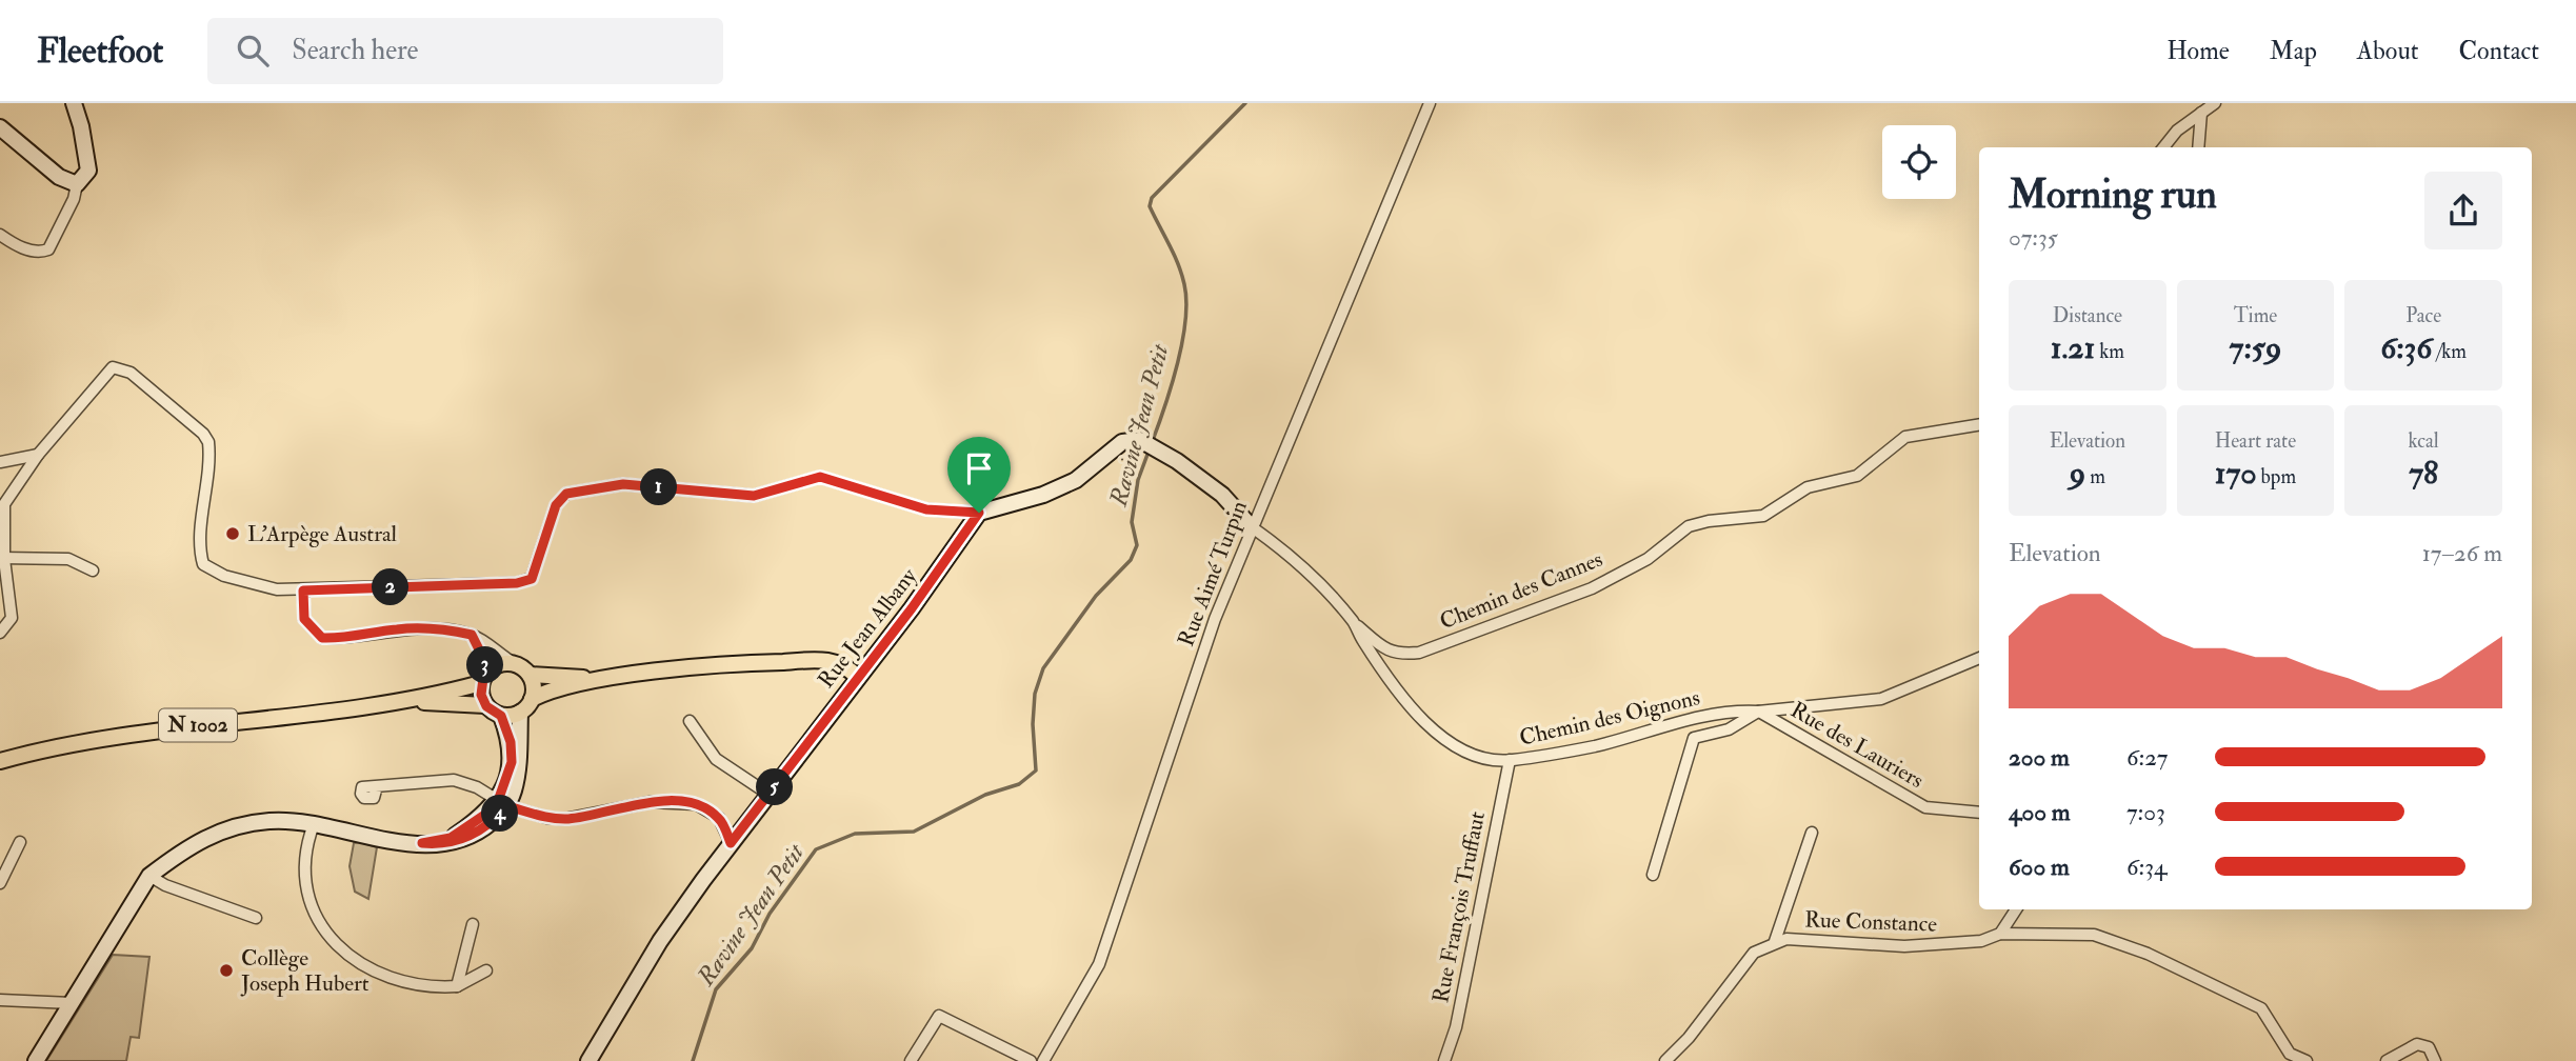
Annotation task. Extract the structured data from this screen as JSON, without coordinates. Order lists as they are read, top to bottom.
{
  "streets": {
    "main road": ["N 1002"],
    "street": [
      "Rue Aimé Turpin",
      "Chemin des Cannes",
      "Rue Jean Albany",
      "Chemin des Oignons",
      "Rue des Lauriers",
      "Rue François Truffaut",
      "Rue Constance"
    ]
  },
  "crossings": [
    ["Rue Aimé Turpin", "Chemin des Oignons"],
    ["Chemin des Cannes", "Chemin des Oignons"],
    ["Chemin des Oignons", "Rue des Lauriers"],
    ["Chemin des Oignons", "Rue François Truffaut"]
  ],
  "water": ["Ravine Jean Petit"],
  "places": ["L'Arpège Austral", "Collège Joseph Hubert"],
  "page": {
    "header": "Fleetfoot",
    "search": "Search here",
    "nav": [
      "Home",
      "Map",
      "About",
      "Contact"
    ],
    "heading": ["Morning run", "07:35"],
    "stats": [
      ["Distance", "1.21 km"],
      ["Time", "7:59"],
      ["Pace", "6:36 /km"],
      ["Elevation", "9 m"],
      ["Heart rate", "170 bpm"],
      ["kcal", "78"]
    ],
    "pins": [
      "1",
      "2",
      "3",
      "5",
      "4"
    ],
    "chart": ["Elevation", "17–26 m"],
    "list": [
      {
        "name": "200 m",
        "note": "6:27"
      },
      {
        "name": "400 m",
        "note": "7:03"
      },
      {
        "name": "600 m",
        "note": "6:34"
      }
    ]
  }
}
